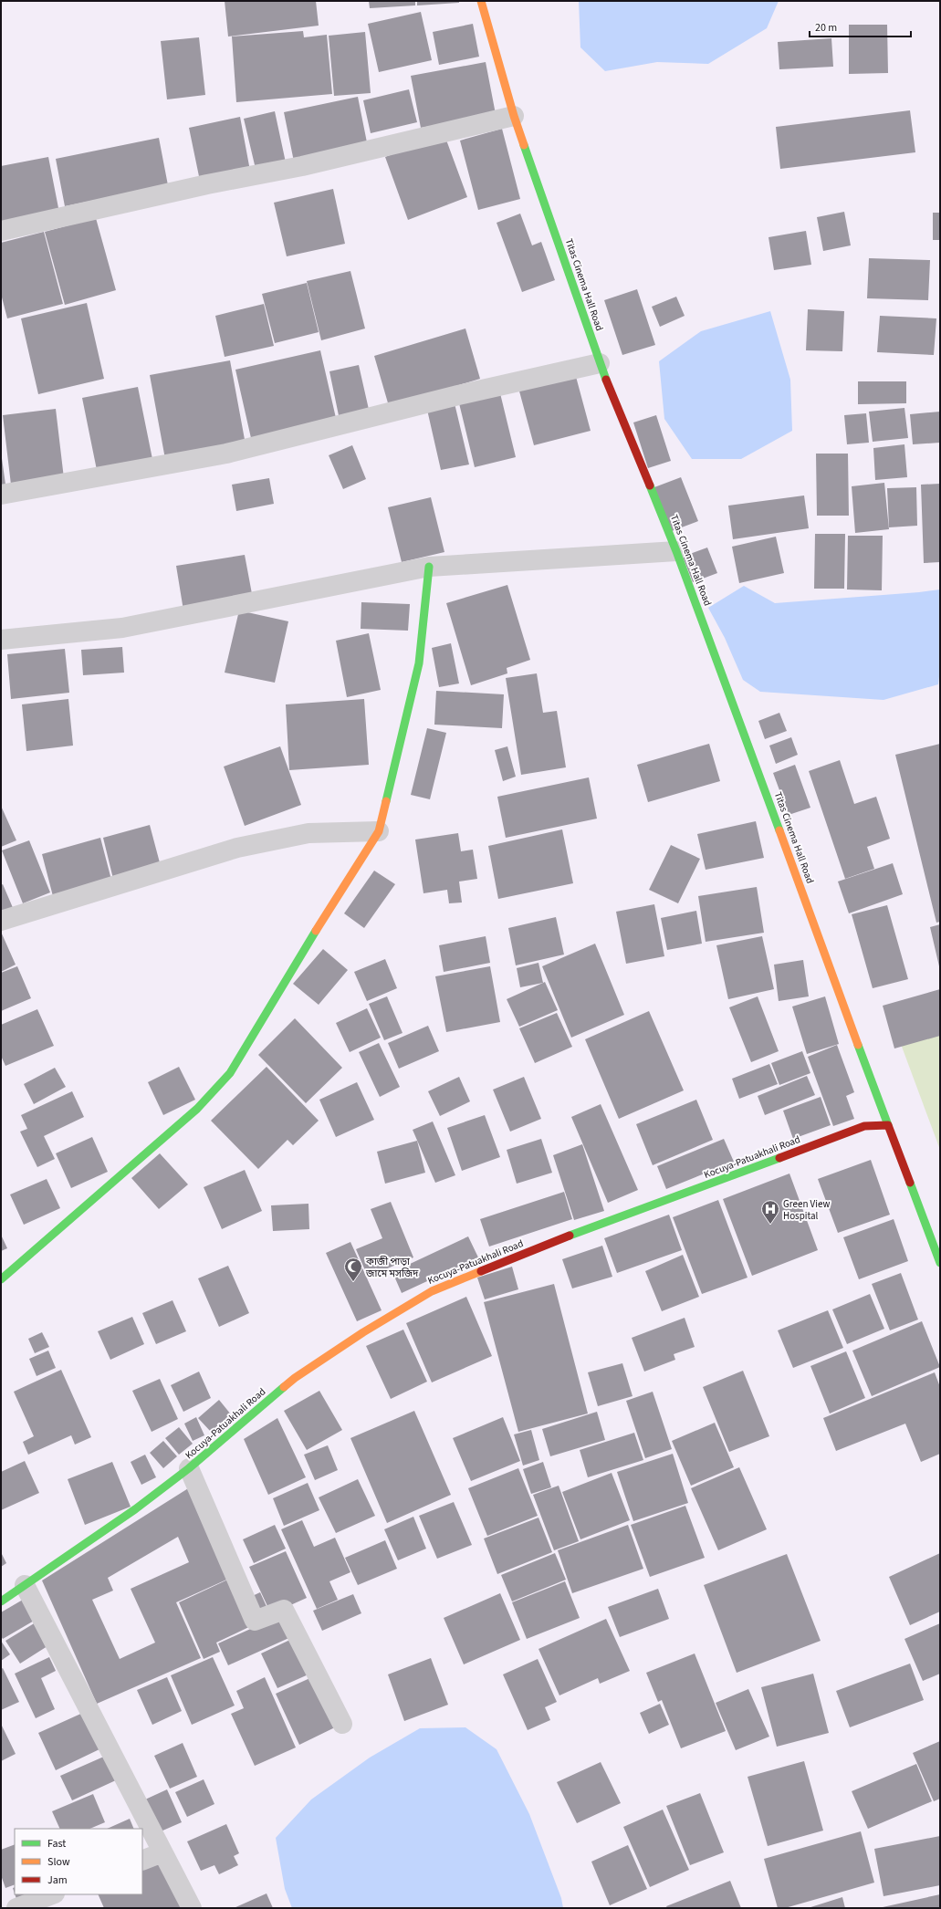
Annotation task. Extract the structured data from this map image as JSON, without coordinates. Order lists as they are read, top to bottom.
{
  "streets": {
    "street": ["Titas Cinema Hall Road", "Kocuya-Patuakhali Road"]
  },
  "crossings": [
    ["Titas Cinema Hall Road", "Kocuya-Patuakhali Road"]
  ],
  "places": {
    "hospital": ["Green View Hospital"],
    "mosque": ["কাজী পাড়া জামে মসজিদ"]
  },
  "legend": ["Fast", "Slow", "Jam"],
  "scale_bar": "20 m"
}
